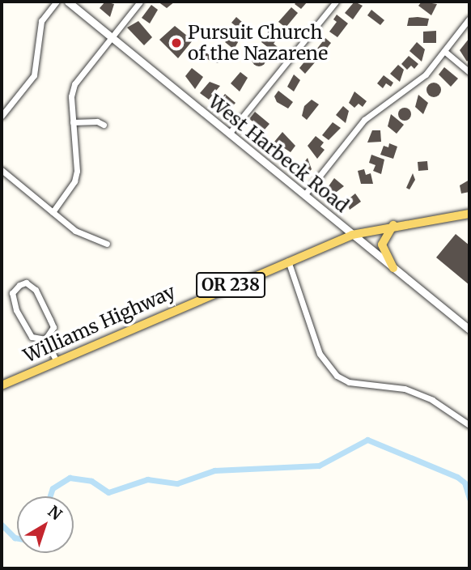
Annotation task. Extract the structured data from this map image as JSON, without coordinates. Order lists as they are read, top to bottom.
{
  "streets": {
    "main road": ["OR 238", "Williams Highway"],
    "street": ["West Harbeck Road"]
  },
  "crossings": [
    ["West Harbeck Road", "Williams Highway"]
  ],
  "places": ["Pursuit Church of the Nazarene"],
  "north": "top right"
}
